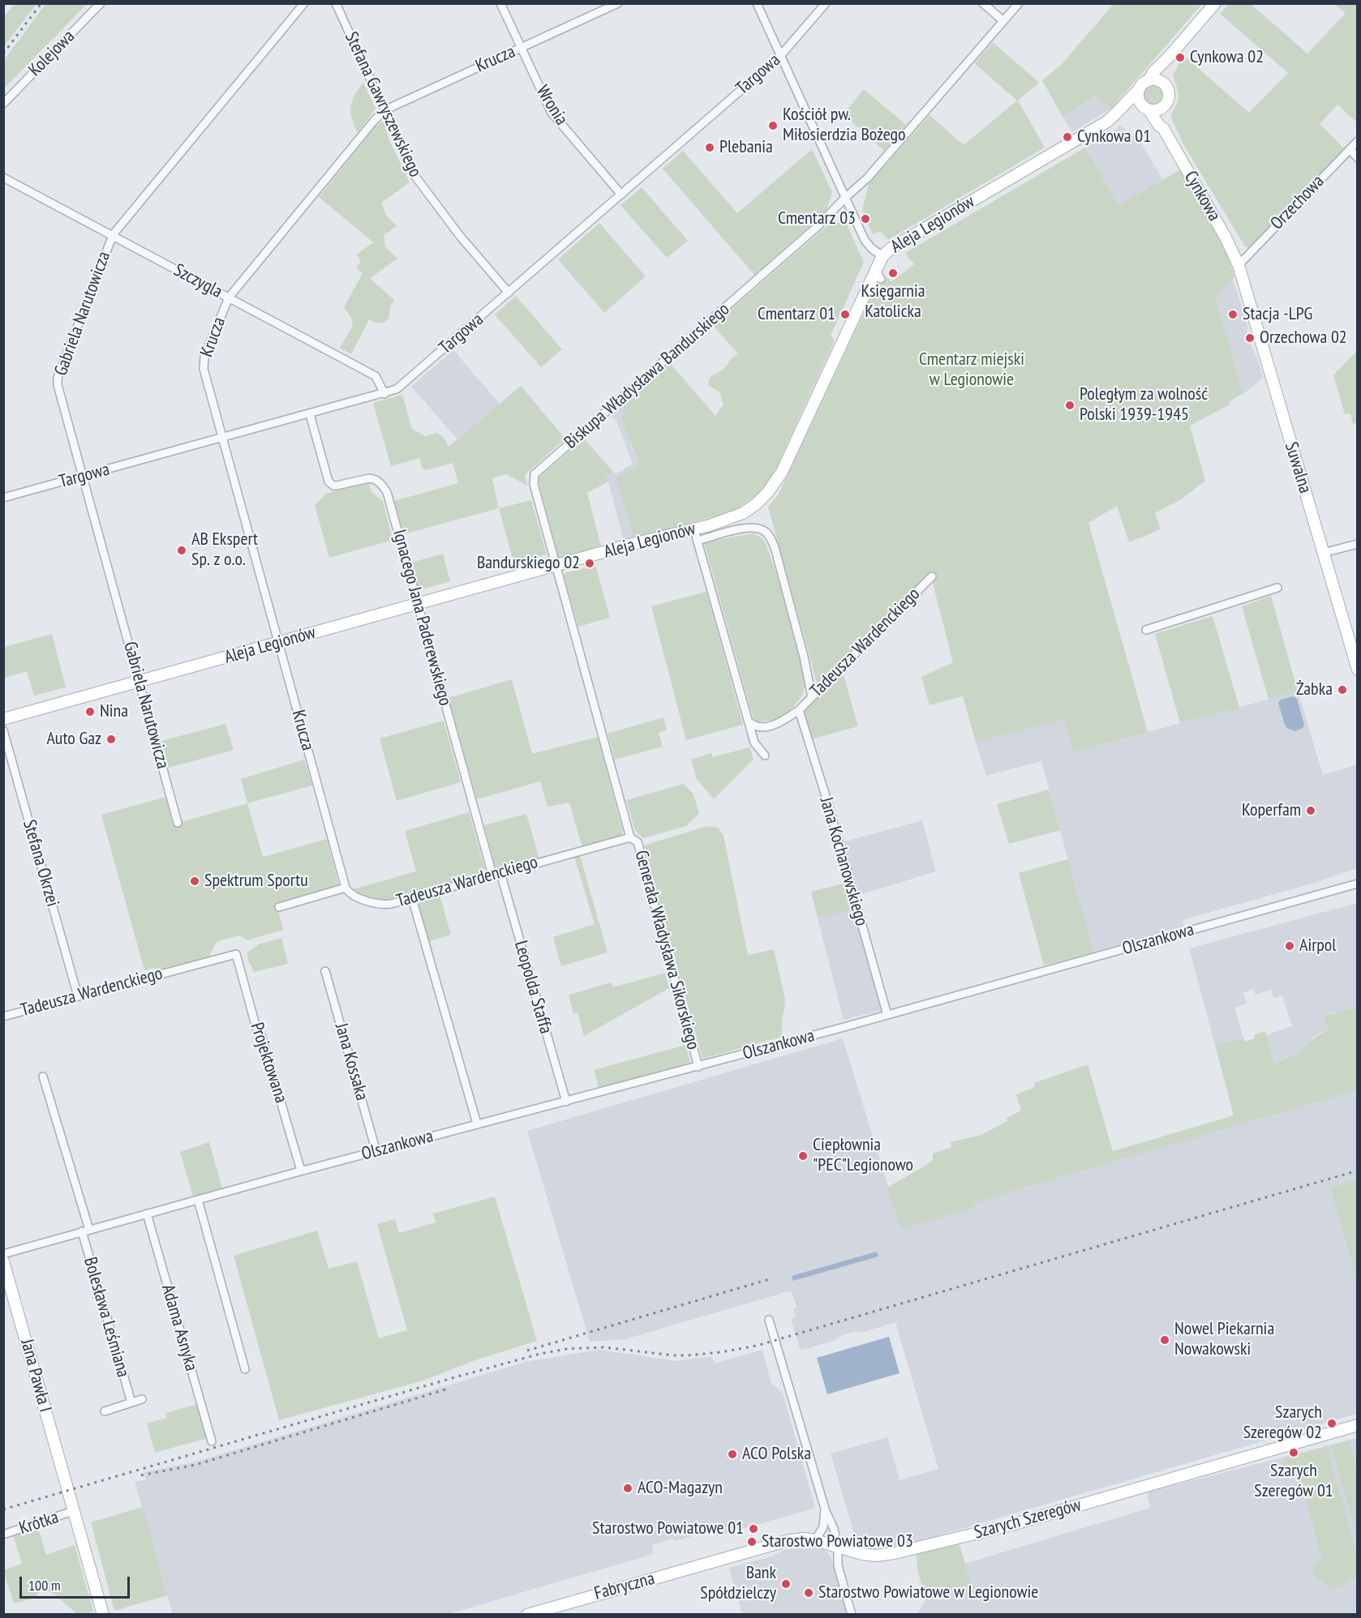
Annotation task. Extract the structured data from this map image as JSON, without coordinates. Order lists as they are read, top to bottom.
{
  "streets": {
    "street": [
      "Kolejowa",
      "Krucza",
      "Targowa",
      "Stefana Gawryszewskiego",
      "Wronia",
      "Cynkowa",
      "Orzechowa",
      "Aleja Legionów",
      "Szczygla",
      "Gabriela Narutowicza",
      "Biskupa Władysława Bandurskiego",
      "Suwalna",
      "Ignacego Jana Paderewskiego",
      "Tadeusza Wardenckiego",
      "Jana Kochanowskiego",
      "Stefana Okrzei",
      "Olszankowa",
      "Generała Władysława Sikorskiego",
      "Leopolda Staffa",
      "Jana Kossaka",
      "Projektowana",
      "Bolesława Leśmiana",
      "Adama Asnyka",
      "Jana Pawła I",
      "Szarych Szeregów",
      "Krótka",
      "Fabryczna"
    ]
  },
  "crossings": [
    ["Krucza", "Targowa"],
    ["Krucza", "Stefana Gawryszewskiego"],
    ["Krucza", "Wronia"],
    ["Krucza", "Aleja Legionów"],
    ["Krucza", "Szczygla"],
    ["Krucza", "Tadeusza Wardenckiego"],
    ["Targowa", "Stefana Gawryszewskiego"],
    ["Targowa", "Wronia"],
    ["Targowa", "Szczygla"],
    ["Targowa", "Gabriela Narutowicza"],
    ["Targowa", "Ignacego Jana Paderewskiego"],
    ["Cynkowa", "Orzechowa"],
    ["Cynkowa", "Aleja Legionów"],
    ["Cynkowa", "Suwalna"],
    ["Orzechowa", "Suwalna"],
    ["Aleja Legionów", "Gabriela Narutowicza"],
    ["Aleja Legionów", "Biskupa Władysława Bandurskiego"],
    ["Aleja Legionów", "Ignacego Jana Paderewskiego"],
    ["Szczygla", "Gabriela Narutowicza"],
    ["Biskupa Władysława Bandurskiego", "Tadeusza Wardenckiego"],
    ["Biskupa Władysława Bandurskiego", "Generała Władysława Sikorskiego"],
    ["Ignacego Jana Paderewskiego", "Tadeusza Wardenckiego"],
    ["Ignacego Jana Paderewskiego", "Leopolda Staffa"],
    ["Tadeusza Wardenckiego", "Jana Kochanowskiego"],
    ["Tadeusza Wardenckiego", "Stefana Okrzei"],
    ["Tadeusza Wardenckiego", "Generała Władysława Sikorskiego"],
    ["Tadeusza Wardenckiego", "Leopolda Staffa"],
    ["Tadeusza Wardenckiego", "Projektowana"],
    ["Jana Kochanowskiego", "Olszankowa"],
    ["Olszankowa", "Generała Władysława Sikorskiego"],
    ["Olszankowa", "Leopolda Staffa"],
    ["Olszankowa", "Jana Kossaka"],
    ["Olszankowa", "Projektowana"],
    ["Olszankowa", "Bolesława Leśmiana"],
    ["Olszankowa", "Adama Asnyka"],
    ["Jana Pawła I", "Krótka"],
    ["Szarych Szeregów", "Fabryczna"]
  ],
  "parks": ["Cmentarz miejski w Legionowie"],
  "places": [
    "Cynkowa 02",
    "Kościół pw. Miłosierdzia Bożego",
    "Cynkowa 01",
    "Plebania",
    "Cmentarz 03",
    "Księgarnia Katolicka",
    "Cmentarz 01",
    "Stacja -LPG",
    "Orzechowa 02",
    "Poległym za wolność Polski 1939-1945",
    "AB Ekspert Sp. z o.o.",
    "Bandurskiego 02",
    "Żabka",
    "Nina",
    "Auto Gaz",
    "Koperfam",
    "Spektrum Sportu",
    "Airpol",
    "Ciepłownia \"PEC\"Legionowo",
    "Nowel Piekarnia Nowakowski",
    "Szarych Szeregów 02",
    "Szarych Szeregów 01",
    "ACO Polska",
    "ACO-Magazyn",
    "Starostwo Powiatowe 01",
    "Starostwo Powiatowe 03",
    "Bank Spółdzielczy",
    "Starostwo Powiatowe w Legionowie"
  ],
  "scale_bar": "100 m"
}
